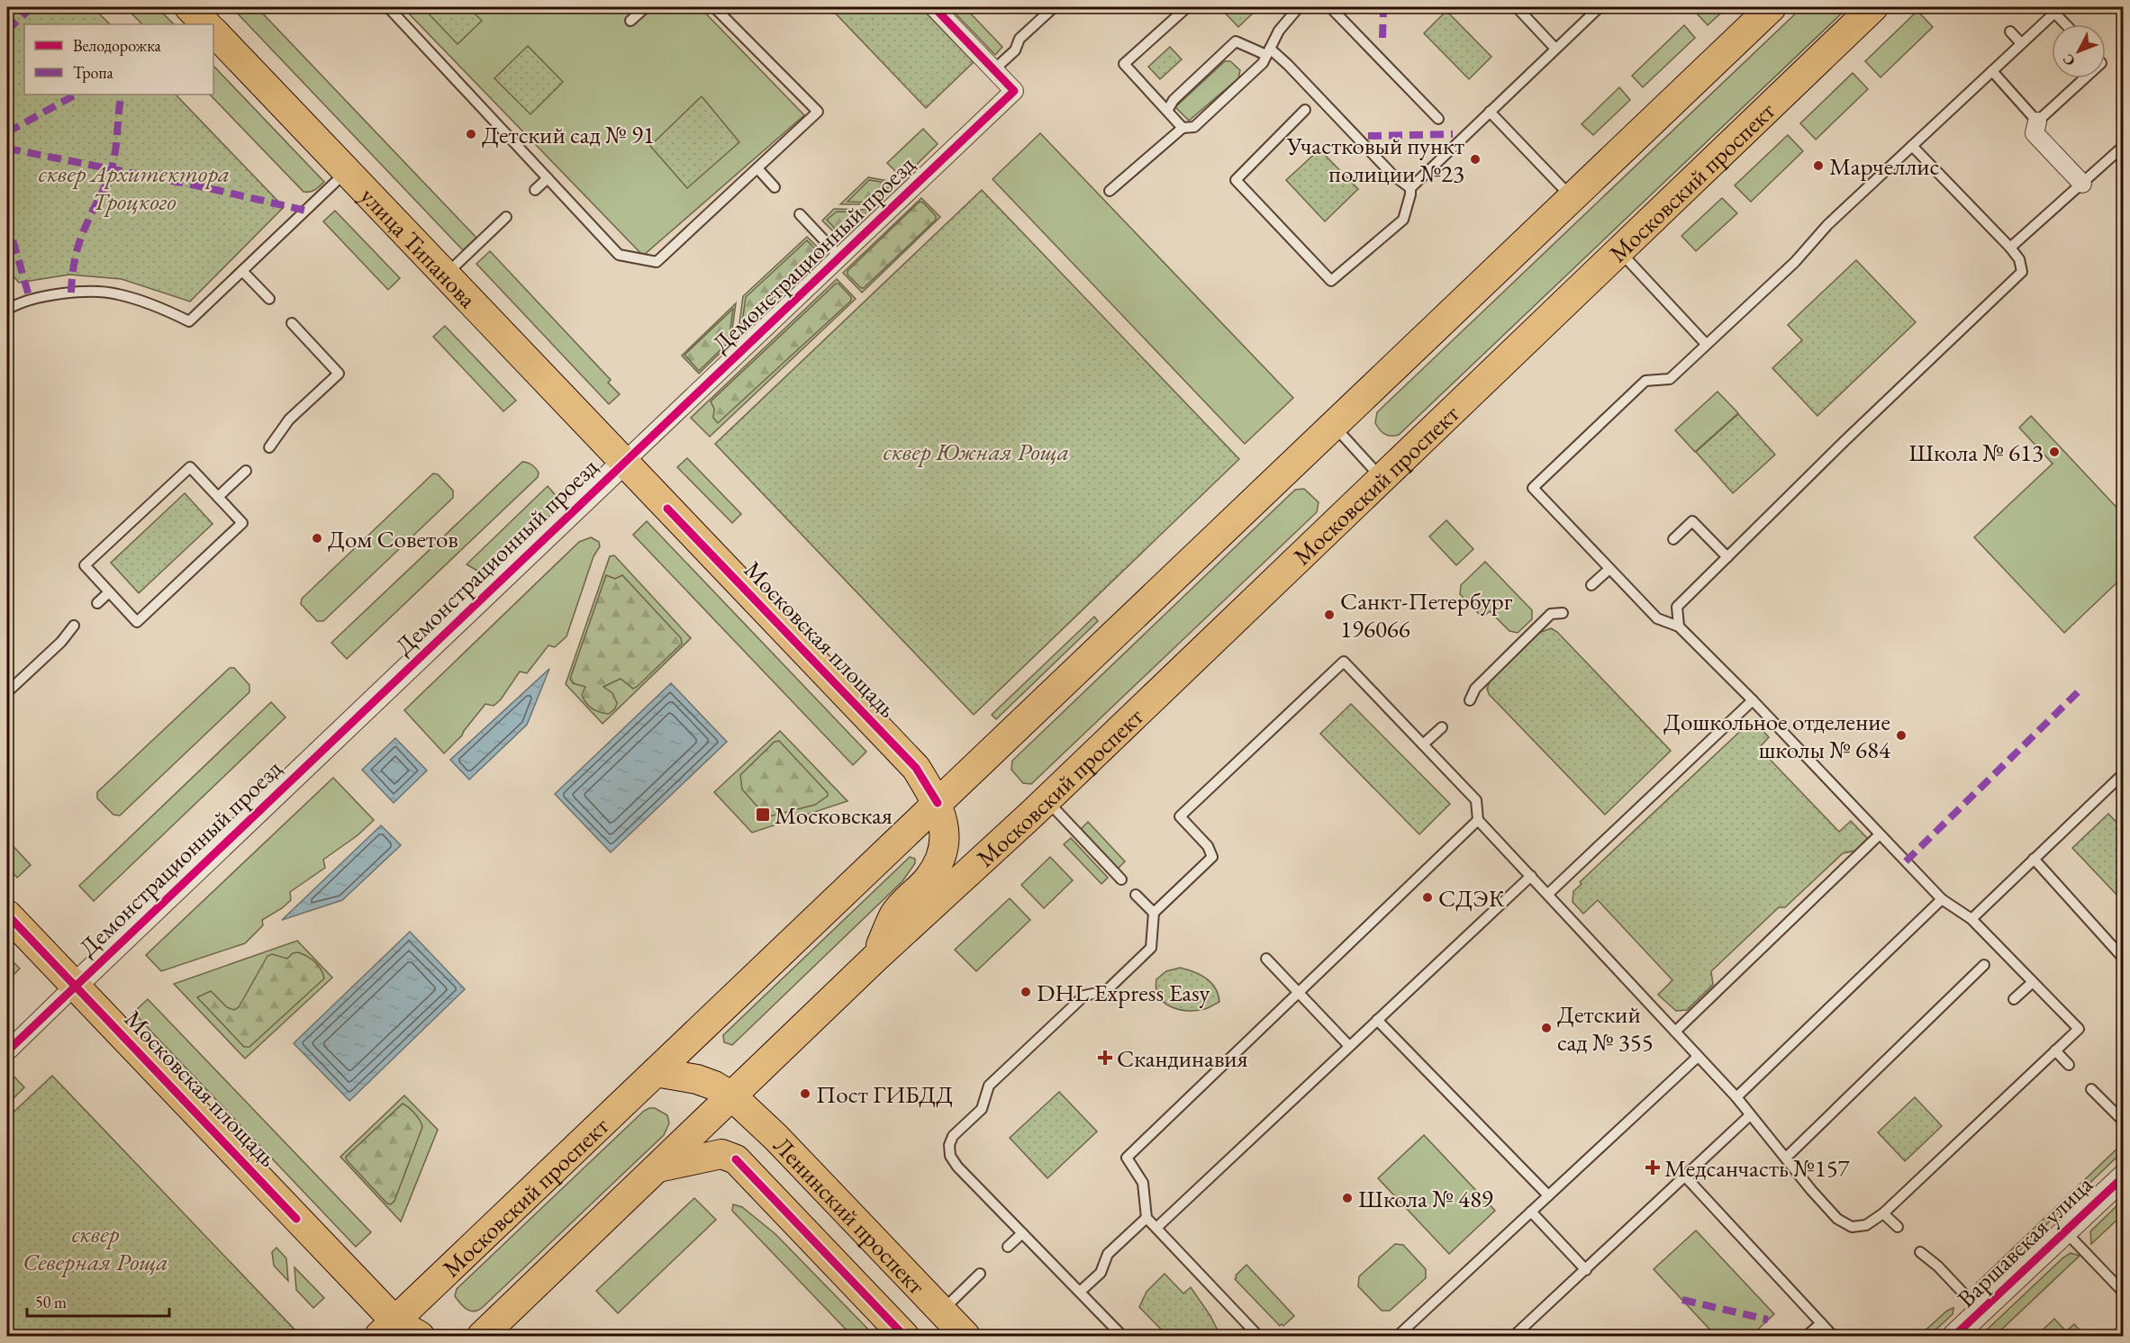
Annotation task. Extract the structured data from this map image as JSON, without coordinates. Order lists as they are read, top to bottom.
{
  "streets": {
    "main road": [
      "Московский проспект",
      "улица Типанова",
      "Московская площадь",
      "Ленинский проспект"
    ],
    "street": ["Демонстрационный проезд", "Варшавская улица"]
  },
  "crossings": [
    ["Московский проспект", "Московская площадь"],
    ["Московский проспект", "Ленинский проспект"],
    ["улица Типанова", "Демонстрационный проезд"],
    ["улица Типанова", "Московская площадь"],
    ["Демонстрационный проезд", "Московская площадь"]
  ],
  "parks": ["сквер Архитектора Троцкого", "сквер Южная Роща", "сквер Северная Роща"],
  "places": {
    "other": [
      "Детский сад № 91",
      "Участковый пункт полиции №23",
      "Марчеллис",
      "Школа № 613",
      "Дом Советов",
      "Санкт-Петербург 196066",
      "Дошкольное отделение школы № 684",
      "СДЭК",
      "DHL Express Easy",
      "Детский сад № 355",
      "Пост ГИБДД",
      "Школа № 489"
    ],
    "transit": ["Московская"],
    "health": ["Скандинавия", "Медсанчасть №157"]
  },
  "legend": ["Велодорожка", "Тропа"],
  "scale_bar": "50 m",
  "north": "bottom left"
}
